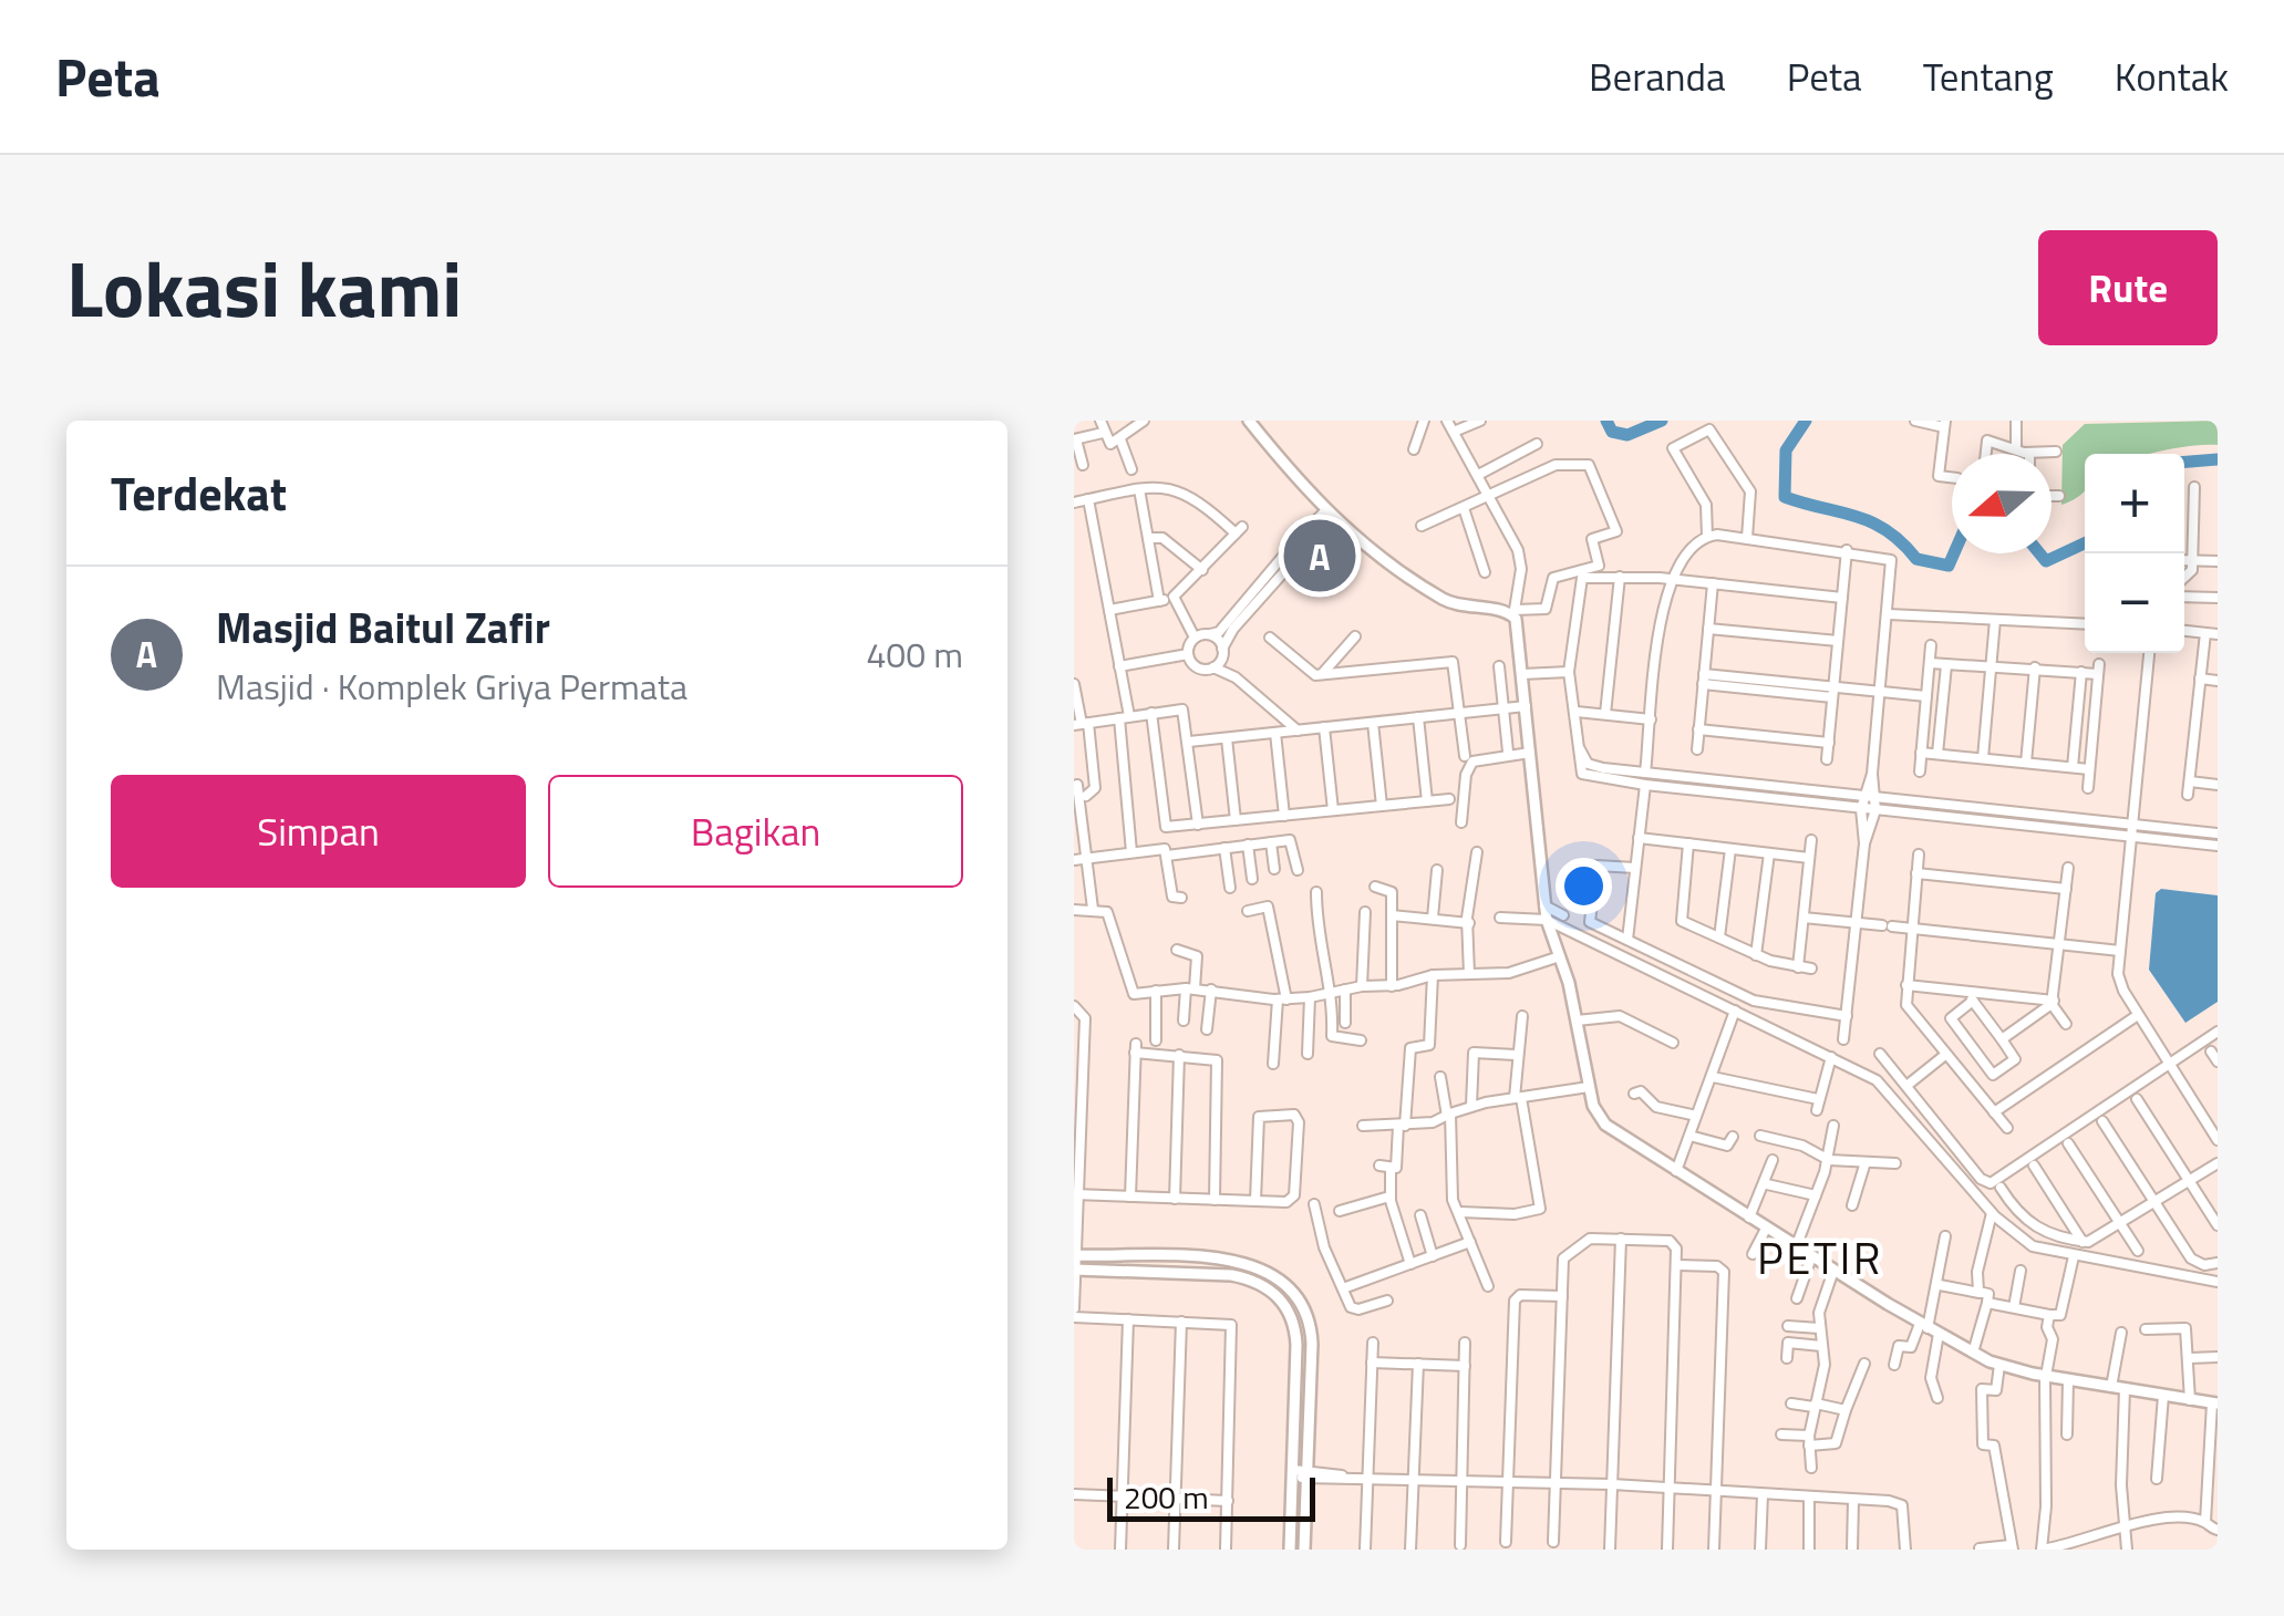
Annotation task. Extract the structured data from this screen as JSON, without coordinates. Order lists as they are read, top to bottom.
{
  "districts": ["PETIR"],
  "scale_bar": "200 m",
  "north": "left",
  "page": {
    "header": "Peta",
    "nav": [
      "Beranda",
      "Peta",
      "Tentang",
      "Kontak"
    ],
    "title": "Lokasi kami",
    "buttons": [
      "Rute",
      ["Simpan", "Bagikan"]
    ],
    "heading": "Terdekat",
    "map_buttons": ["+", "−"],
    "pins": "A",
    "list": [
      {
        "mark": "A",
        "name": "Masjid Baitul Zafir",
        "note": "Masjid · Komplek Griya Permata",
        "value": "400 m"
      }
    ],
    "scale": "200 m"
  }
}
